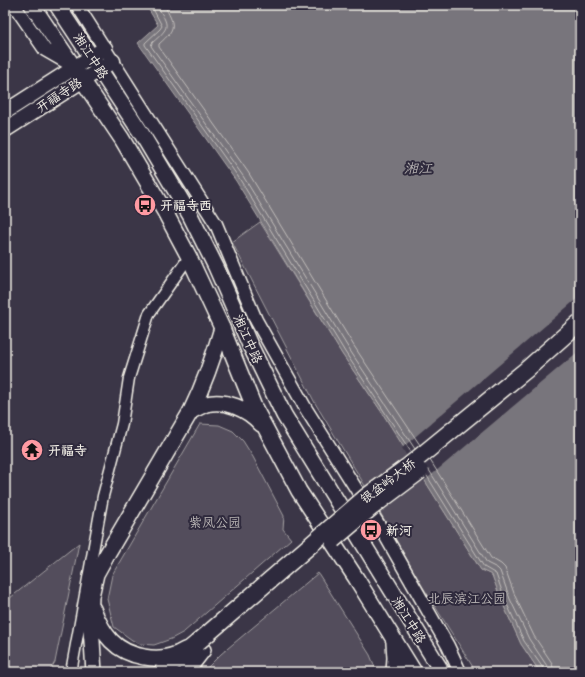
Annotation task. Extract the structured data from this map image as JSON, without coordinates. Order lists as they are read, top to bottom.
{
  "streets": {
    "highway": ["银盆岭大桥"],
    "main road": ["湘江中路", "开福寺路"]
  },
  "crossings": [
    ["湘江中路", "开福寺路"]
  ],
  "water": ["湘江"],
  "parks": ["紫凤公园", "北辰滨江公园"],
  "places": {
    "bus stop": ["开福寺西", "新河"],
    "temple": ["开福寺"]
  }
}
